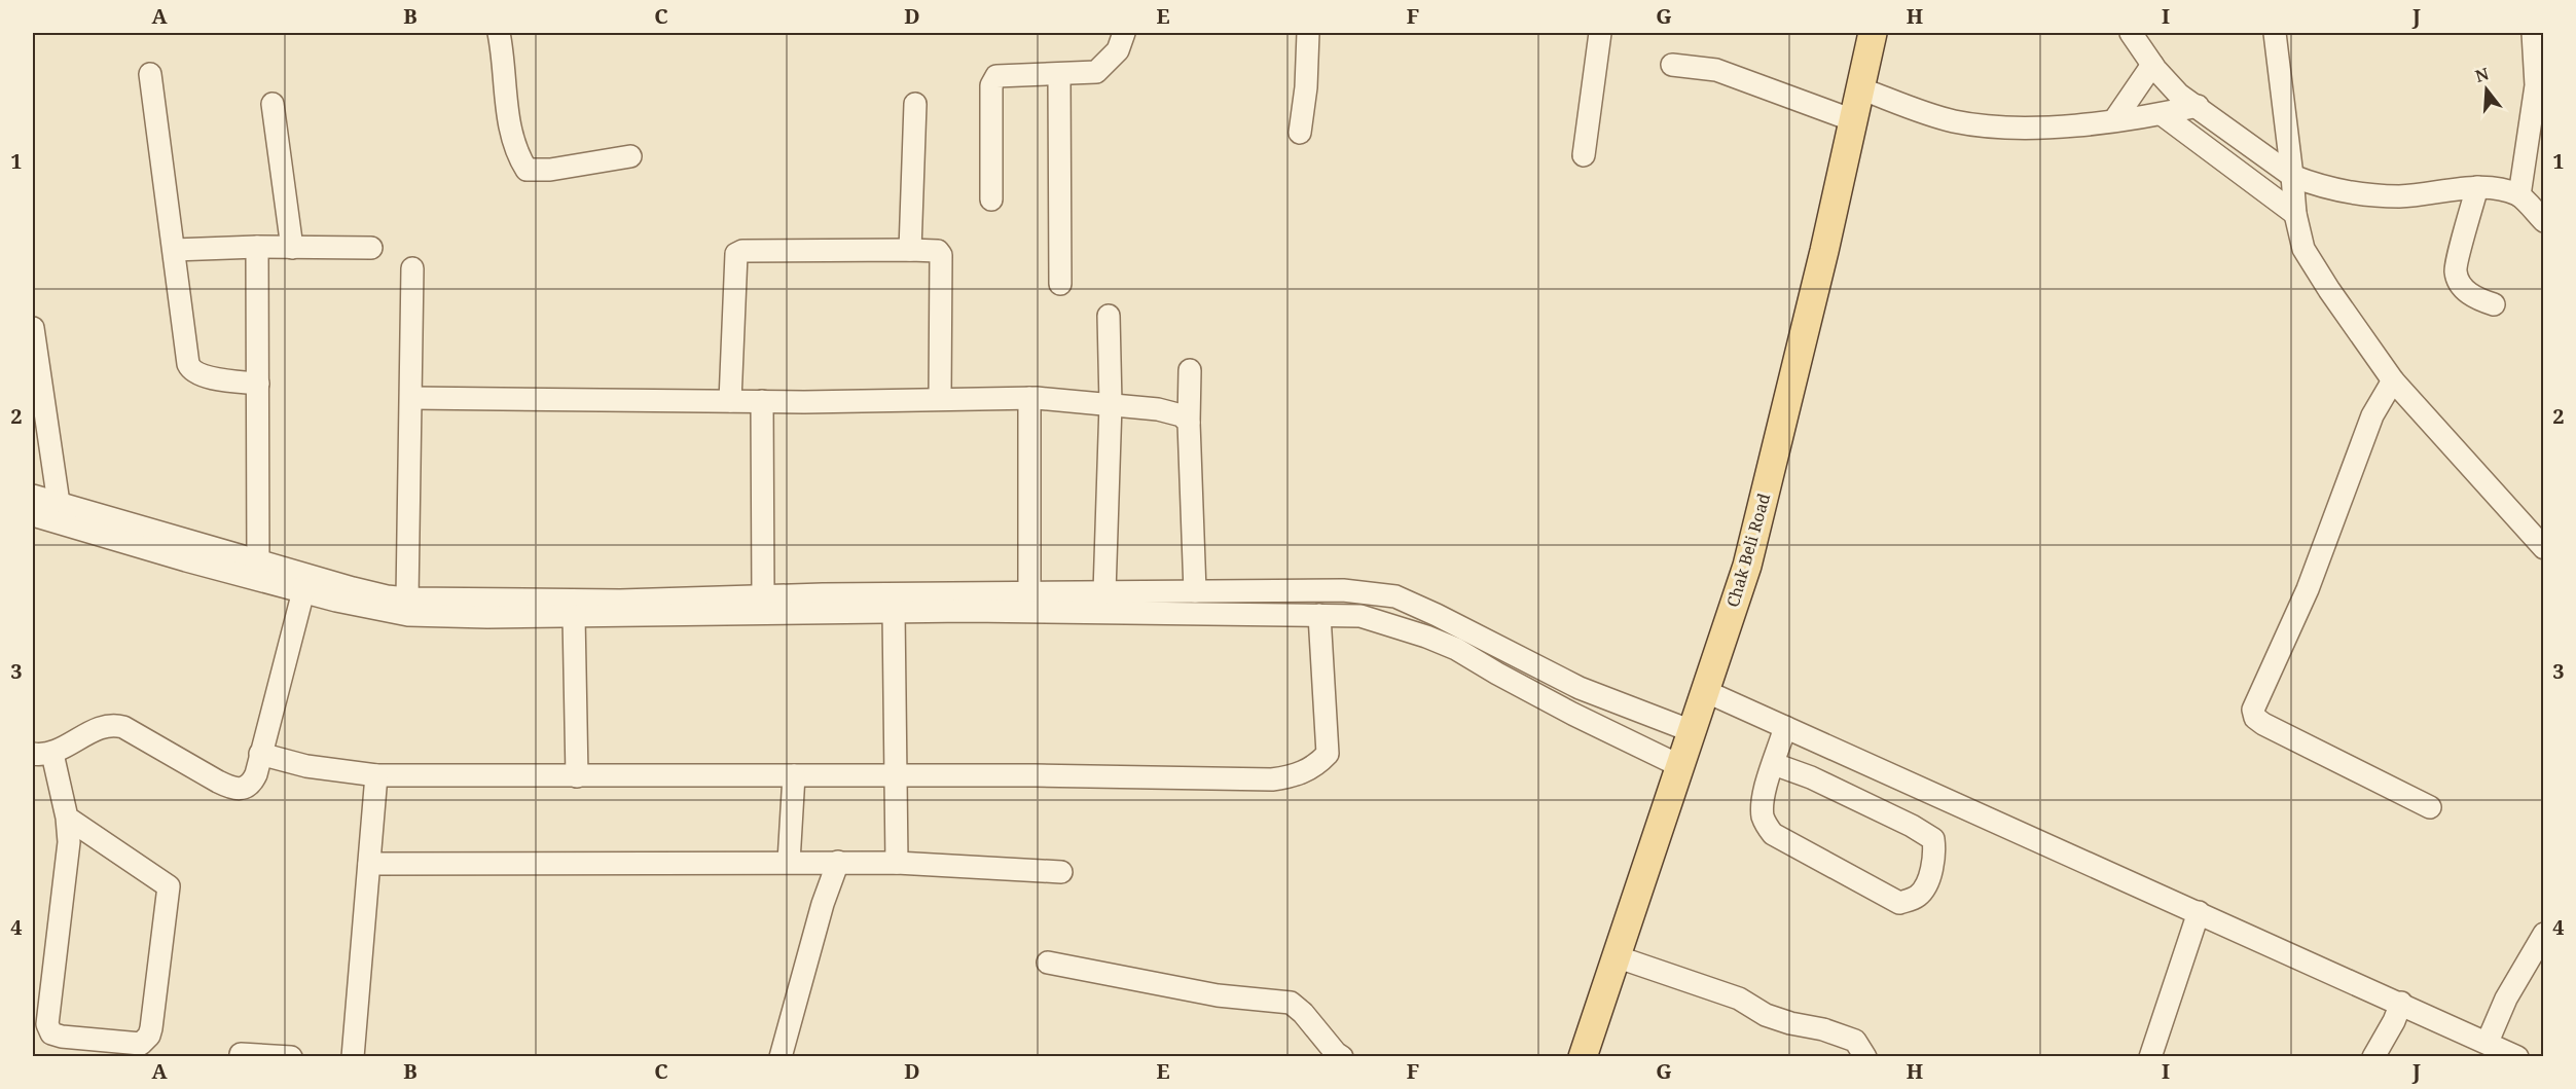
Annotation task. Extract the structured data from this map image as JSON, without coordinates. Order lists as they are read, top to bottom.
{
  "streets": {
    "main road": ["Chak Beli Road"]
  },
  "north": "top",
  "grid": {
    "columns": [
      "A",
      "B",
      "C",
      "D",
      "E",
      "F",
      "G",
      "H",
      "I",
      "J"
    ],
    "rows": [
      "1",
      "2",
      "3",
      "4"
    ]
  }
}
